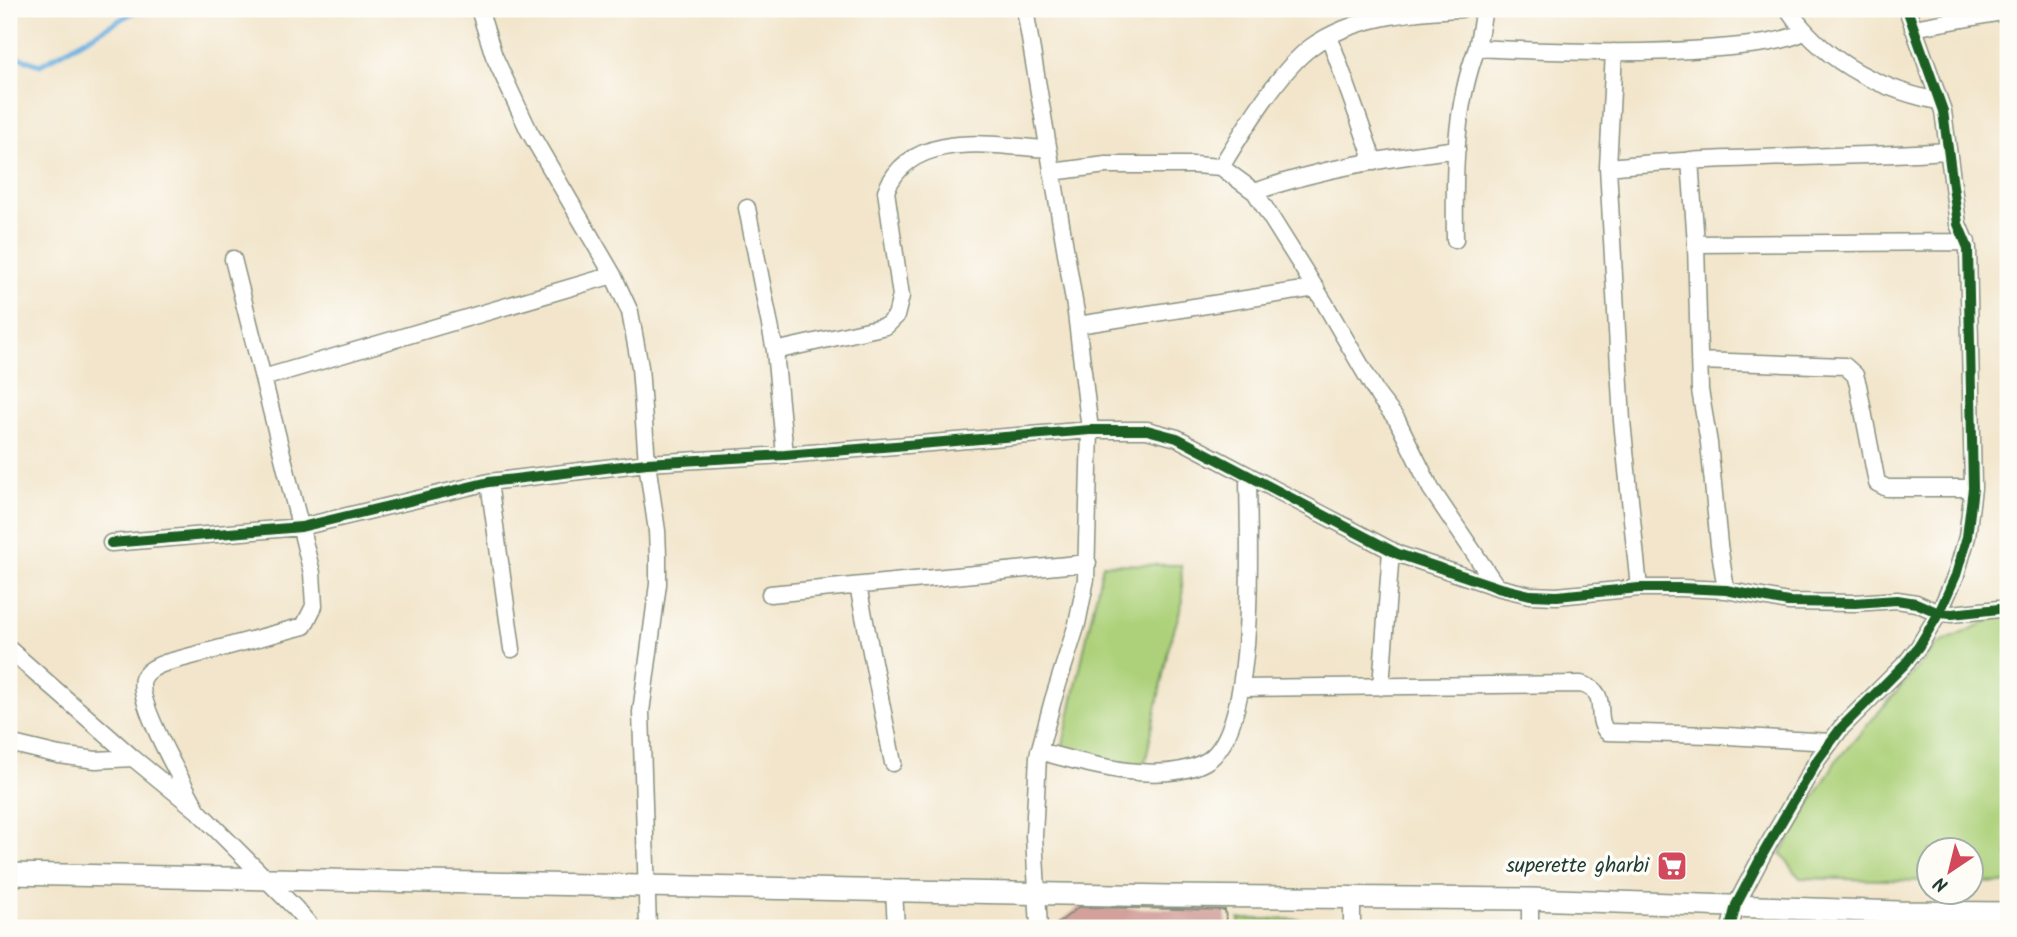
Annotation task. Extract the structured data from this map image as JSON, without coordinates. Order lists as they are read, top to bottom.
{
  "places": {
    "supermarket": ["superette gharbi"]
  },
  "north": "bottom left"
}
